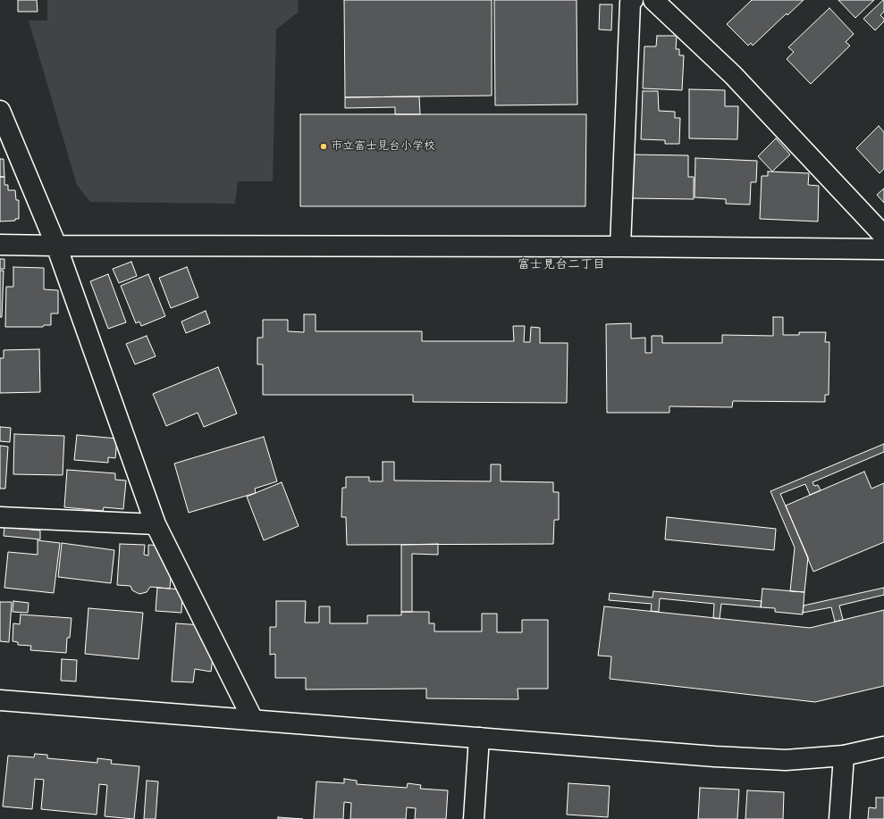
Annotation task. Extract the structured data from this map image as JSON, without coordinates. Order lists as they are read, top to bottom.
{
  "districts": ["富士見台二丁目"],
  "places": ["市立富士見台小学校"]
}
